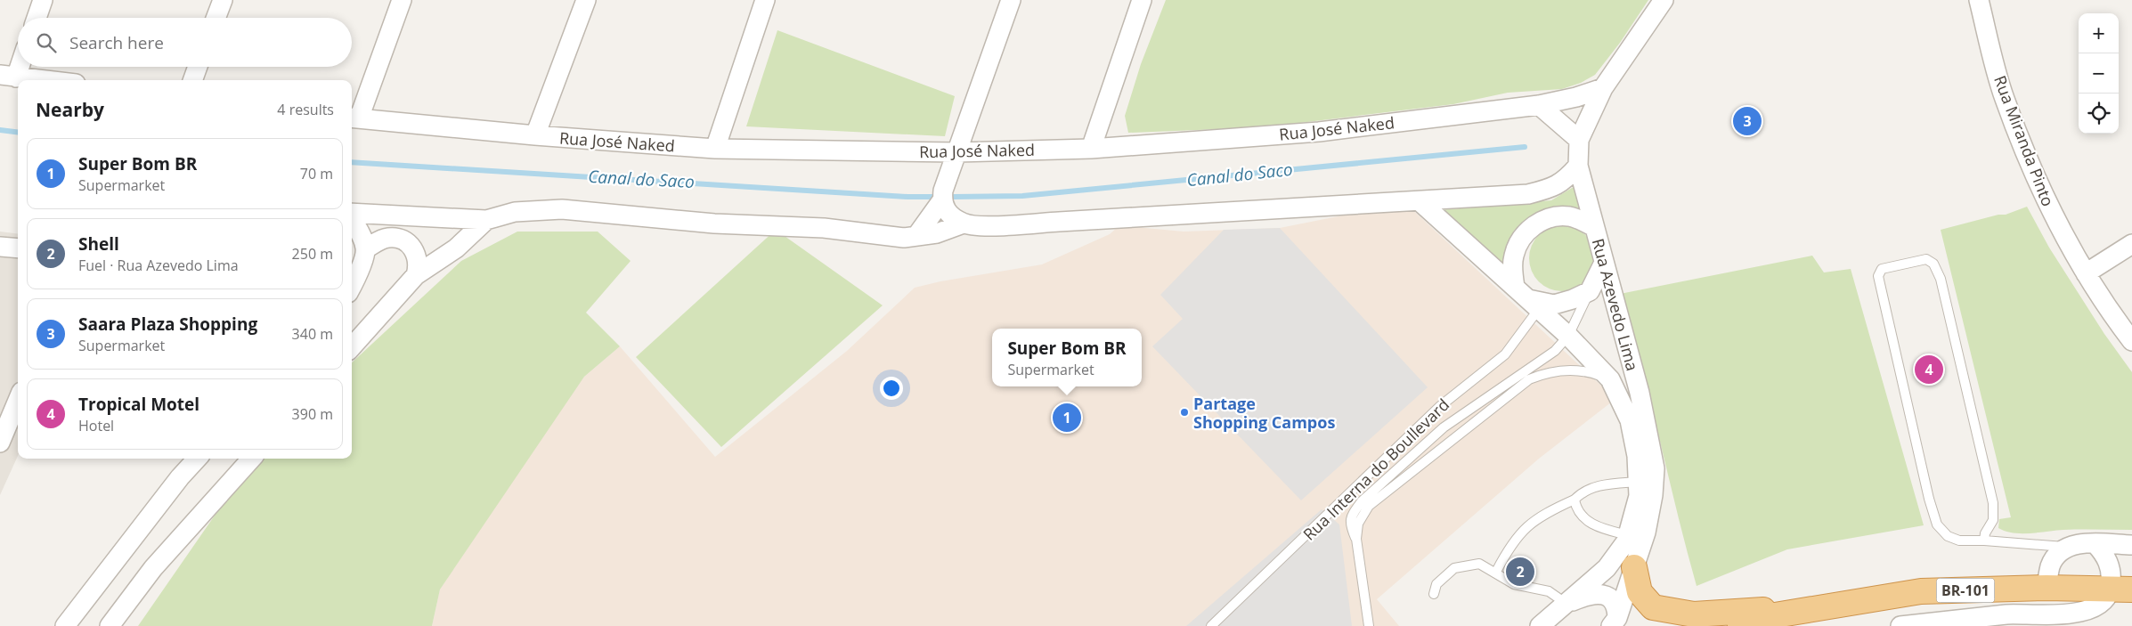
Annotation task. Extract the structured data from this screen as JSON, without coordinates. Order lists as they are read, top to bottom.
{
  "streets": {
    "highway": ["BR-101"],
    "street": ["Rua José Naked", "Rua Miranda Pinto", "Rua Azevedo Lima"],
    "lane": ["Rua Interna do Boullevard"]
  },
  "crossings": [
    ["Rua José Naked", "Rua Azevedo Lima"],
    ["Rua Azevedo Lima", "Rua Interna do Boullevard"]
  ],
  "water": ["Canal do Saco"],
  "places": ["Partage Shopping Campos"],
  "page": {
    "map_buttons": ["+", "−"],
    "search": "Search here",
    "heading": ["Nearby", "4 results"],
    "pins": [
      "3",
      "4",
      "1",
      "2"
    ],
    "list": [
      {
        "mark": "1",
        "name": "Super Bom BR",
        "note": "Supermarket",
        "value": "70 m"
      },
      {
        "mark": "2",
        "name": "Shell",
        "note": "Fuel · Rua Azevedo Lima",
        "value": "250 m"
      },
      {
        "mark": "3",
        "name": "Saara Plaza Shopping",
        "note": "Supermarket",
        "value": "340 m"
      },
      {
        "mark": "4",
        "name": "Tropical Motel",
        "note": "Hotel",
        "value": "390 m"
      }
    ],
    "popup": ["Super Bom BR", "Supermarket"]
  }
}
